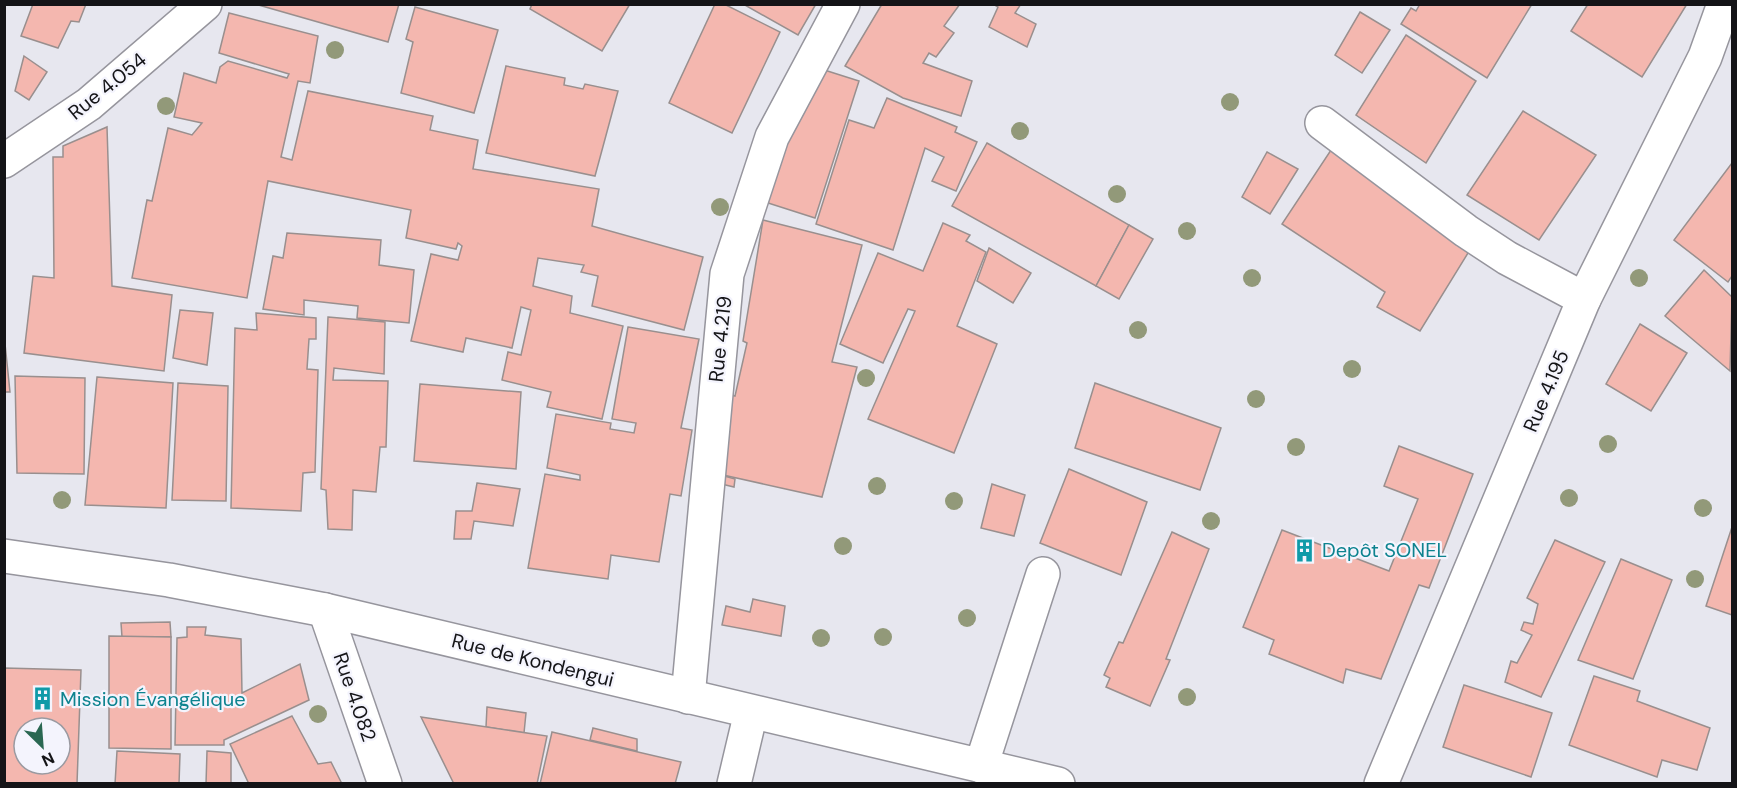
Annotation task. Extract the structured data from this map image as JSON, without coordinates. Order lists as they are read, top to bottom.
{
  "streets": {
    "street": [
      "Rue 4.054",
      "Rue 4.219",
      "Rue 4.195",
      "Rue de Kondengui",
      "Rue 4.082"
    ]
  },
  "crossings": [
    ["Rue 4.219", "Rue de Kondengui"],
    ["Rue de Kondengui", "Rue 4.082"]
  ],
  "places": {
    "building": ["Depôt SONEL", "Mission Évangélique"]
  },
  "north": "bottom right"
}
